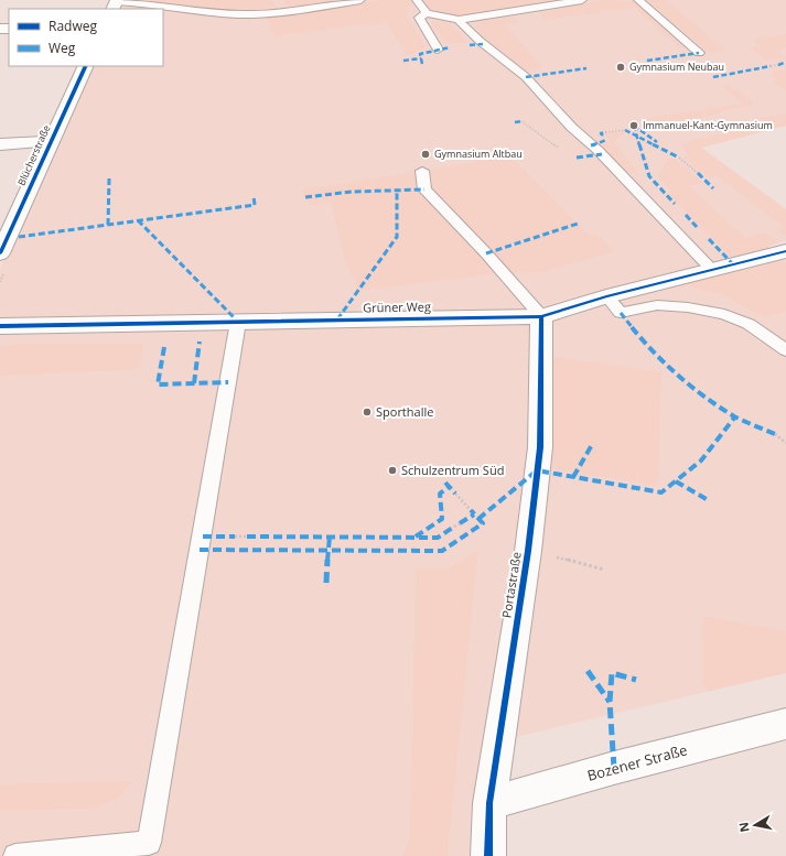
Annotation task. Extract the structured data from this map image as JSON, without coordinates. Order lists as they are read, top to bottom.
{
  "streets": {
    "street": [
      "Blücherstraße",
      "Grüner Weg",
      "Portastraße",
      "Bozener Straße"
    ]
  },
  "crossings": [
    ["Grüner Weg", "Portastraße"],
    ["Portastraße", "Bozener Straße"]
  ],
  "places": [
    "Gymnasium Neubau",
    "Immanuel-Kant-Gymnasium",
    "Gymnasium Altbau",
    "Sporthalle",
    "Schulzentrum Süd"
  ],
  "legend": ["Radweg", "Weg"],
  "north": "left"
}
